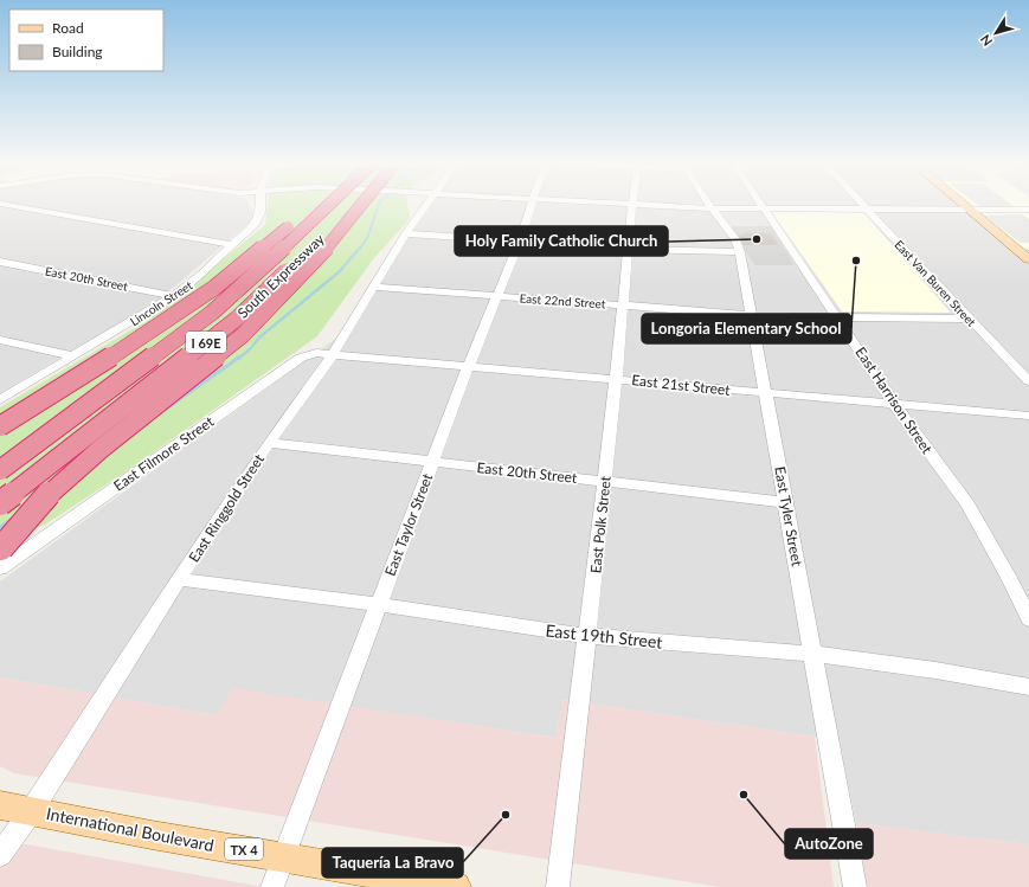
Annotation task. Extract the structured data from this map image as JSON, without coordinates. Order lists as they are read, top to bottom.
{
  "streets": {
    "highway": ["South Expressway", "I 69E"],
    "main road": ["International Boulevard", "TX 4"],
    "street": [
      "East 20th Street",
      "East Van Buren Street",
      "East 22nd Street",
      "Lincoln Street",
      "East 21st Street",
      "East Harrison Street",
      "East Filmore Street",
      "East Ringgold Street",
      "East Tyler Street",
      "East Taylor Street",
      "East Polk Street",
      "East 19th Street"
    ]
  },
  "crossings": [
    ["East 20th Street", "Lincoln Street"],
    ["East 20th Street", "East Ringgold Street"],
    ["East 20th Street", "East Tyler Street"],
    ["East 20th Street", "East Taylor Street"],
    ["East 20th Street", "East Polk Street"],
    ["East 22nd Street", "East Ringgold Street"],
    ["East 22nd Street", "East Tyler Street"],
    ["East 22nd Street", "East Taylor Street"],
    ["East 22nd Street", "East Polk Street"],
    ["East 21st Street", "East Harrison Street"],
    ["East 21st Street", "East Filmore Street"],
    ["East 21st Street", "East Ringgold Street"],
    ["East 21st Street", "East Tyler Street"],
    ["East 21st Street", "East Taylor Street"],
    ["East 21st Street", "East Polk Street"],
    ["East Filmore Street", "East Ringgold Street"],
    ["East Ringgold Street", "East 19th Street"],
    ["East Ringgold Street", "International Boulevard"],
    ["East Tyler Street", "East 19th Street"],
    ["East Taylor Street", "East 19th Street"],
    ["East Taylor Street", "International Boulevard"],
    ["East Polk Street", "East 19th Street"]
  ],
  "places": [
    "Holy Family Catholic Church",
    "Longoria Elementary School",
    "AutoZone",
    "Taquería La Bravo"
  ],
  "legend": ["Road", "Building"],
  "north": "bottom left"
}
